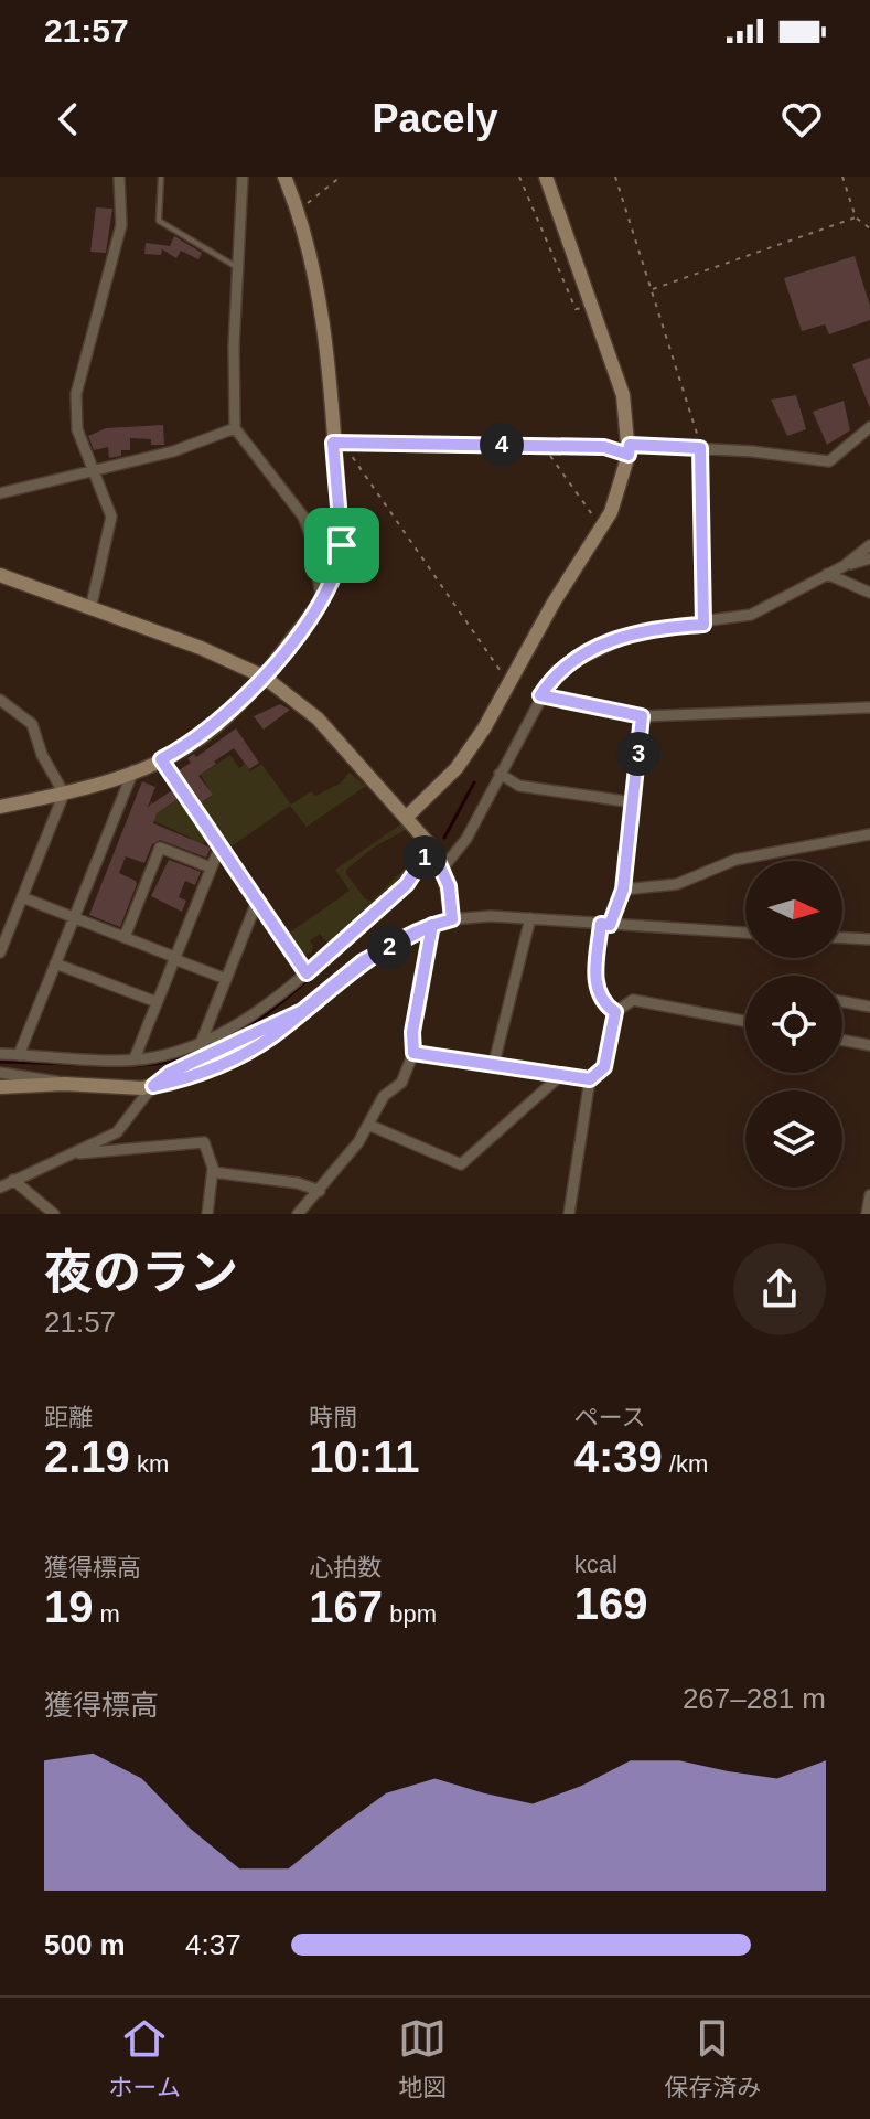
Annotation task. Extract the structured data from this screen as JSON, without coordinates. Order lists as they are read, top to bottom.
{
  "north": "right",
  "page": {
    "status": "21:57",
    "header": "Pacely",
    "pins": [
      "4",
      "3",
      "1",
      "2"
    ],
    "heading": ["夜のラン", "21:57"],
    "stats": [
      ["距離", "2.19 km"],
      ["時間", "10:11"],
      ["ペース", "4:39 /km"],
      ["獲得標高", "19 m"],
      ["心拍数", "167 bpm"],
      ["kcal", "169"]
    ],
    "chart": ["獲得標高", "267–281 m"],
    "list": [
      {
        "name": "500 m",
        "note": "4:37"
      }
    ],
    "tabs": ["ホーム", "地図", "保存済み"]
  }
}
